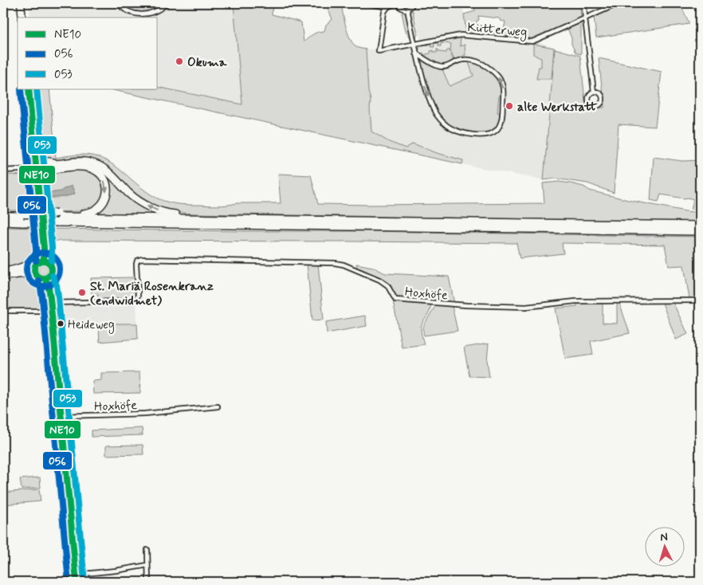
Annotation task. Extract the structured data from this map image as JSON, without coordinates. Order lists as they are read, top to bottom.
{
  "streets": {
    "street": ["Kütterweg", "Hoxhöfe"]
  },
  "places": [
    "Okuma",
    "alte Werkstatt",
    "St. Mariä Rosenkranz (endwidmet)",
    "Heideweg"
  ],
  "lines": ["transit line NE10", "transit line 056", "transit line 053"],
  "legend": ["NE10", "056", "053"],
  "north": "top"
}
